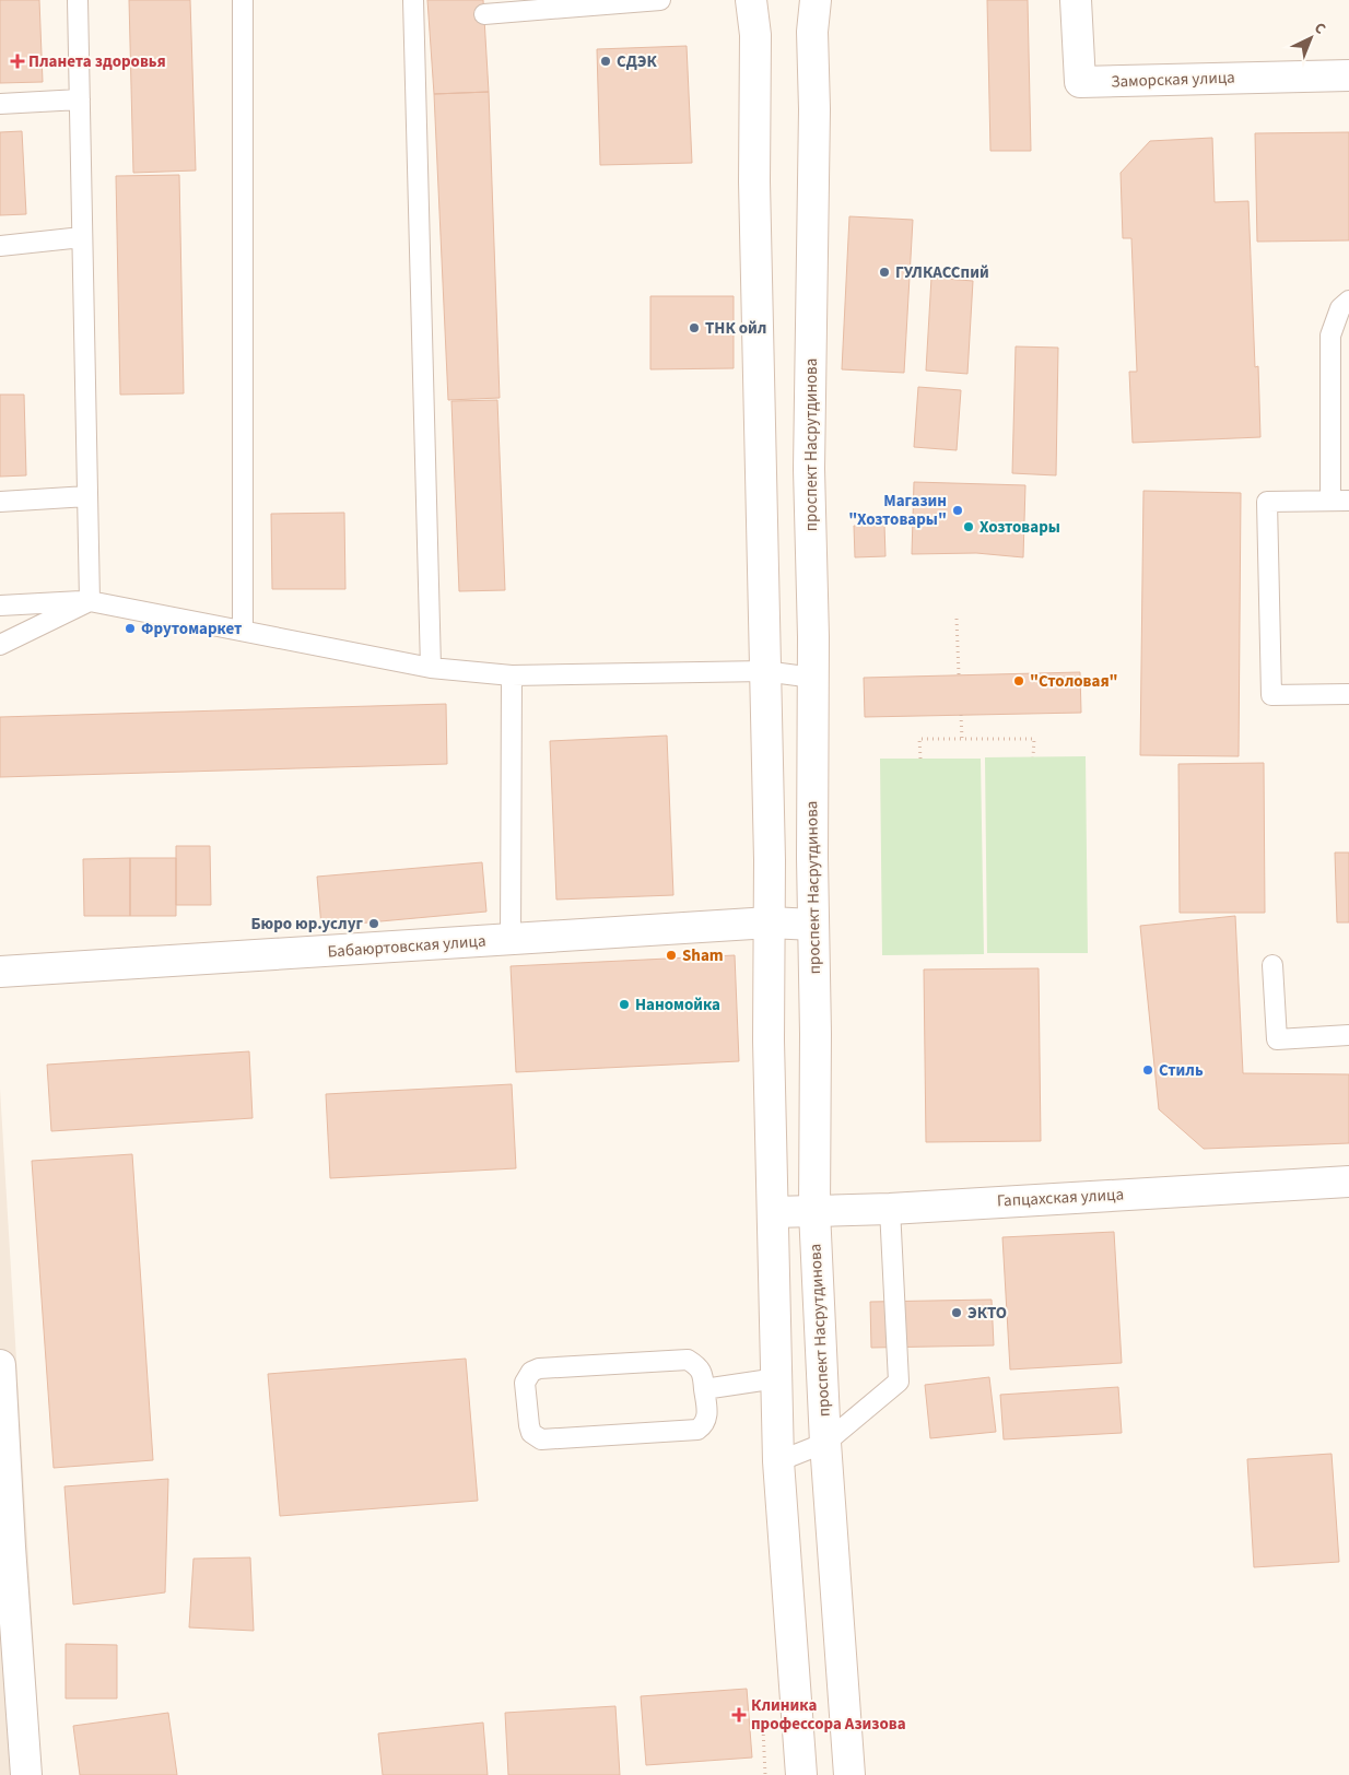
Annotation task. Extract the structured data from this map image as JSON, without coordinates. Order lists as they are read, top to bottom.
{
  "streets": {
    "main road": [
      "Заморская улица",
      "проспект Насрутдинова",
      "Бабаюртовская улица",
      "Гапцахская улица"
    ]
  },
  "crossings": [
    ["проспект Насрутдинова", "Бабаюртовская улица"],
    ["проспект Насрутдинова", "Гапцахская улица"]
  ],
  "places": {
    "health": ["Планета здоровья", "Клиника профессора Азизова"],
    "other": [
      "СДЭК",
      "ГУЛКАССпий",
      "ТНК ойл",
      "Магазин \"Хозтовары\"",
      "Хозтовары",
      "Фрутомаркет",
      "\"Столовая\"",
      "Бюро юр.услуг",
      "Sham",
      "Наномойка",
      "Стиль",
      "ЭКТО"
    ]
  },
  "north": "top right"
}
